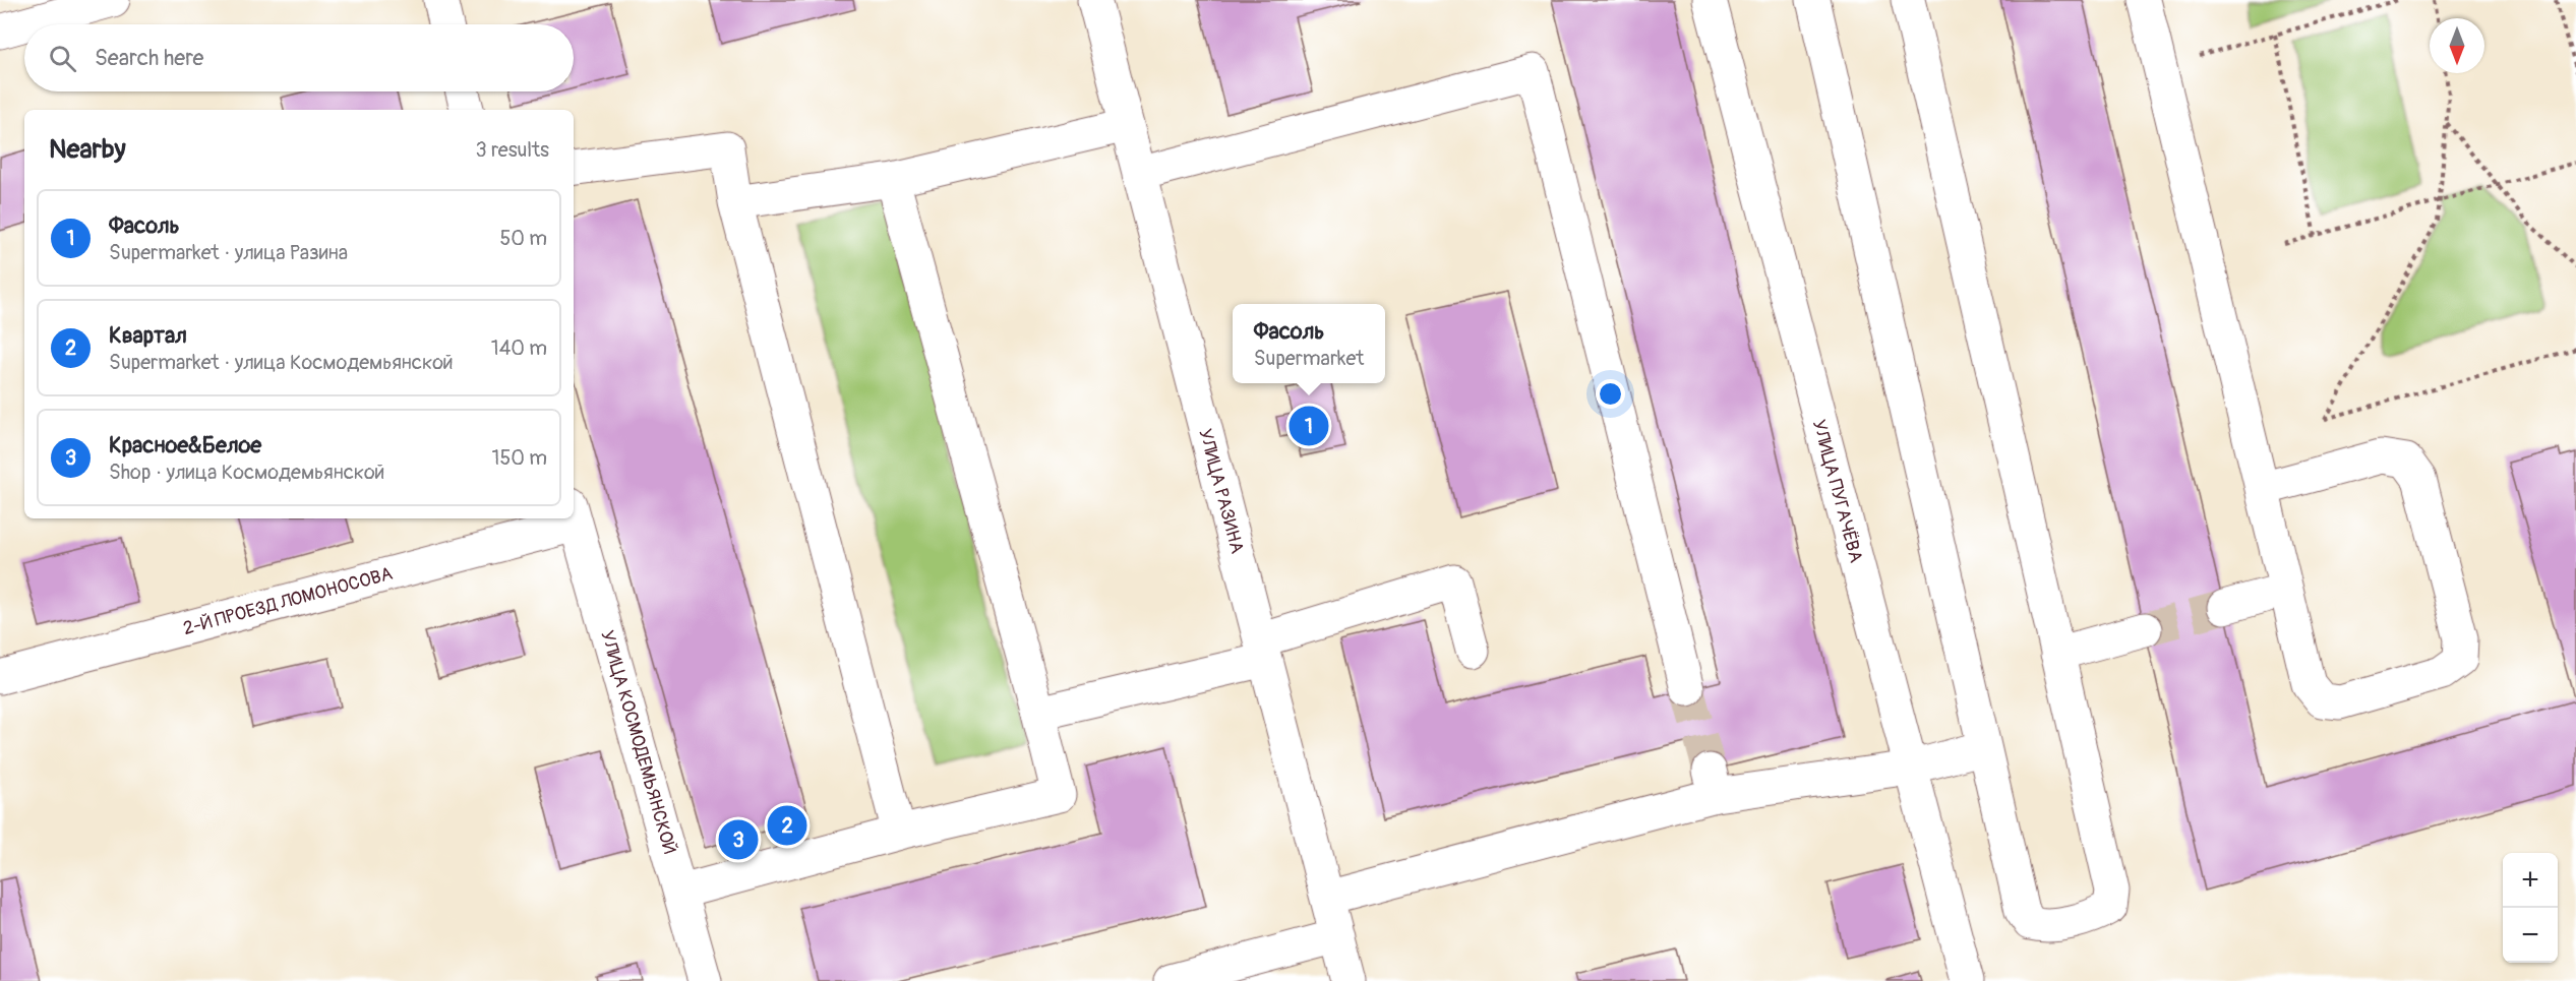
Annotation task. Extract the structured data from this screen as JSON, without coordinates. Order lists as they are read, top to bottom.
{
  "streets": {
    "street": [
      "УЛИЦА РАЗИНА",
      "УЛИЦА ПУГАЧЁВА",
      "2-Й ПРОЕЗД ЛОМОНОСОВА",
      "УЛИЦА КОСМОДЕМЬЯНСКОЙ"
    ]
  },
  "north": "bottom",
  "page": {
    "search": "Search here",
    "heading": ["Nearby", "3 results"],
    "list": [
      {
        "mark": "1",
        "name": "Фасоль",
        "note": "Supermarket · улица Разина",
        "value": "50 m"
      },
      {
        "mark": "2",
        "name": "Квартал",
        "note": "Supermarket · улица Космодемьянской",
        "value": "140 m"
      },
      {
        "mark": "3",
        "name": "Красное&Белое",
        "note": "Shop · улица Космодемьянской",
        "value": "150 m"
      }
    ],
    "popup": ["Фасоль", "Supermarket"],
    "pins": ["1", "2", "3"],
    "map_buttons": ["+", "−"]
  }
}
